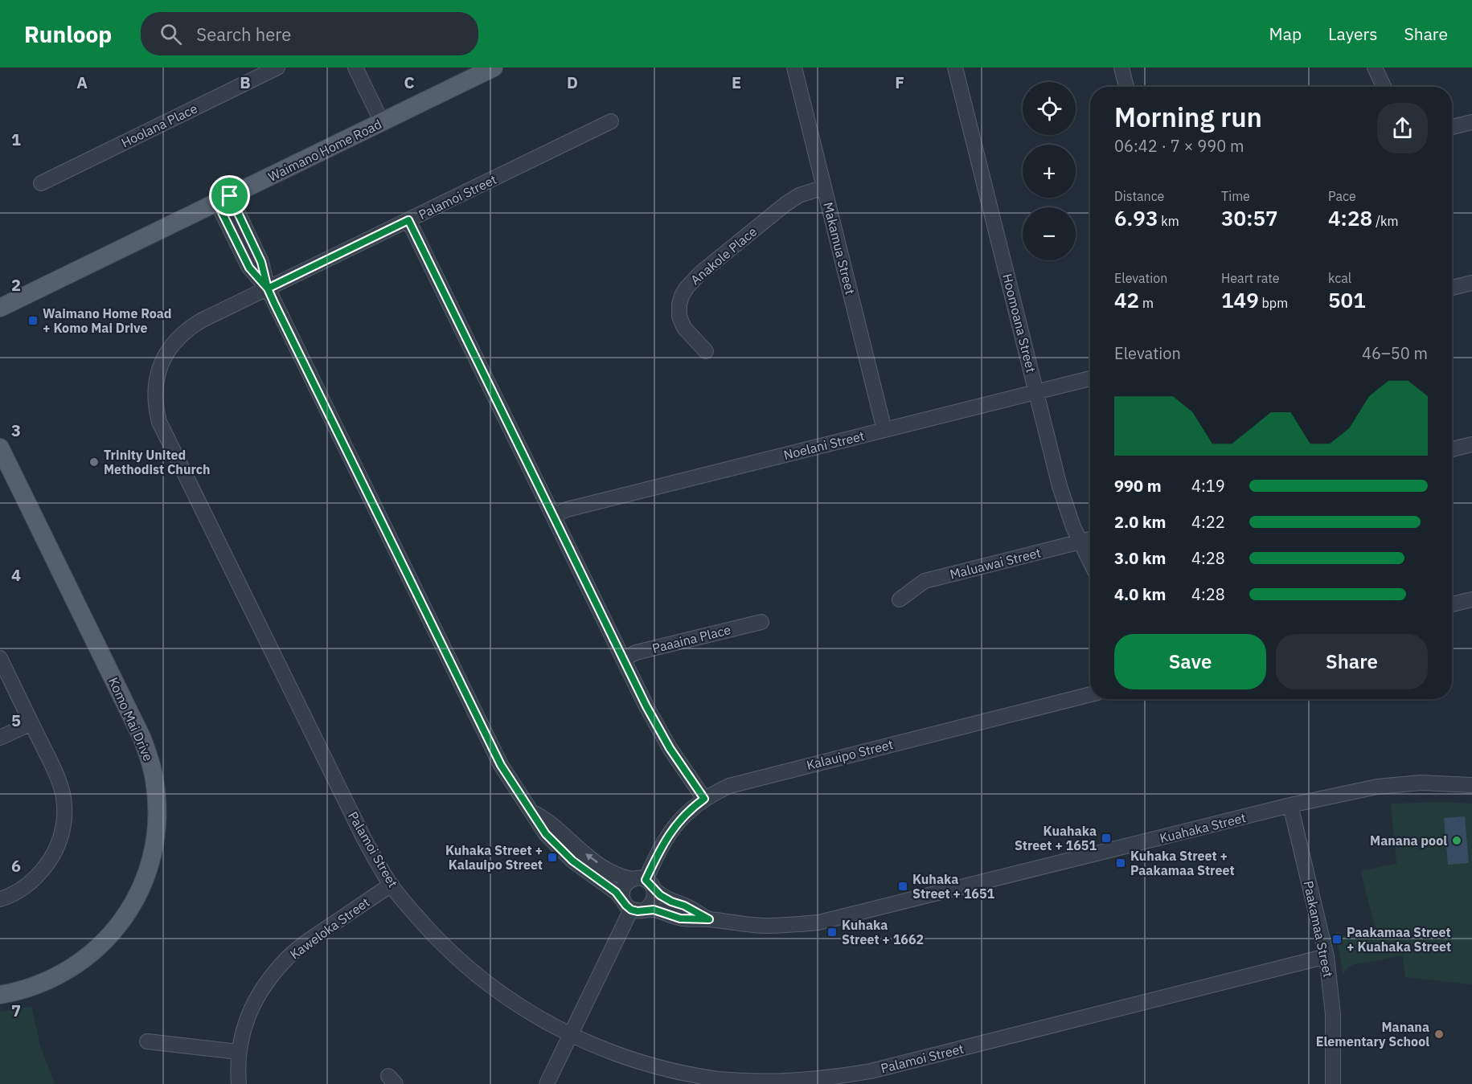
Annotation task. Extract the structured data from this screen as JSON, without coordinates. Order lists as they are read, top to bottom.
{
  "streets": {
    "main road": ["Waimano Home Road", "Komo Mai Drive"],
    "street": [
      "Hoolana Place",
      "Palamoi Street",
      "Makamua Street",
      "Anakole Place",
      "Hoomoana Street",
      "Noelani Street",
      "Maluawai Street",
      "Paaaina Place",
      "Kalauipo Street",
      "Kuahaka Street",
      "Kaweloka Street",
      "Paakamaa Street"
    ]
  },
  "crossings": [
    ["Waimano Home Road", "Kuahaka Street"],
    ["Palamoi Street", "Kuahaka Street"],
    ["Palamoi Street", "Kaweloka Street"],
    ["Palamoi Street", "Paakamaa Street"],
    ["Makamua Street", "Anakole Place"],
    ["Makamua Street", "Noelani Street"],
    ["Hoomoana Street", "Noelani Street"],
    ["Hoomoana Street", "Maluawai Street"],
    ["Kalauipo Street", "Kuahaka Street"],
    ["Kuahaka Street", "Paakamaa Street"]
  ],
  "places": {
    "transit": [
      "Waimano Home Road + Komo Mai Drive",
      "Kuahaka Street + 1651",
      "Kuhaka Street + Kalauipo Street",
      "Kuhaka Street + Paakamaa Street",
      "Kuhaka Street + 1651",
      "Kuhaka Street + 1662",
      "Paakamaa Street + Kuahaka Street"
    ],
    "other": ["Trinity United Methodist Church", "Manana pool", "Manana Elementary School"]
  },
  "page": {
    "header": "Runloop",
    "search": "Search here",
    "nav": ["Map", "Layers", "Share"],
    "map_buttons": ["+", "−"],
    "heading": ["Morning run", "06:42 · 7 × 990 m"],
    "stats": [
      ["Distance", "6.93 km"],
      ["Time", "30:57"],
      ["Pace", "4:28 /km"],
      ["Elevation", "42 m"],
      ["Heart rate", "149 bpm"],
      ["kcal", "501"]
    ],
    "chart": ["Elevation", "46–50 m"],
    "list": [
      {
        "name": "990 m",
        "note": "4:19"
      },
      {
        "name": "2.0 km",
        "note": "4:22"
      },
      {
        "name": "3.0 km",
        "note": "4:28"
      },
      {
        "name": "4.0 km",
        "note": "4:28"
      }
    ],
    "buttons": ["Save", "Share"]
  },
  "grid": {
    "columns": [
      "A",
      "B",
      "C",
      "D",
      "E",
      "F"
    ],
    "rows": [
      "1",
      "2",
      "3",
      "4",
      "5",
      "6",
      "7"
    ]
  }
}
